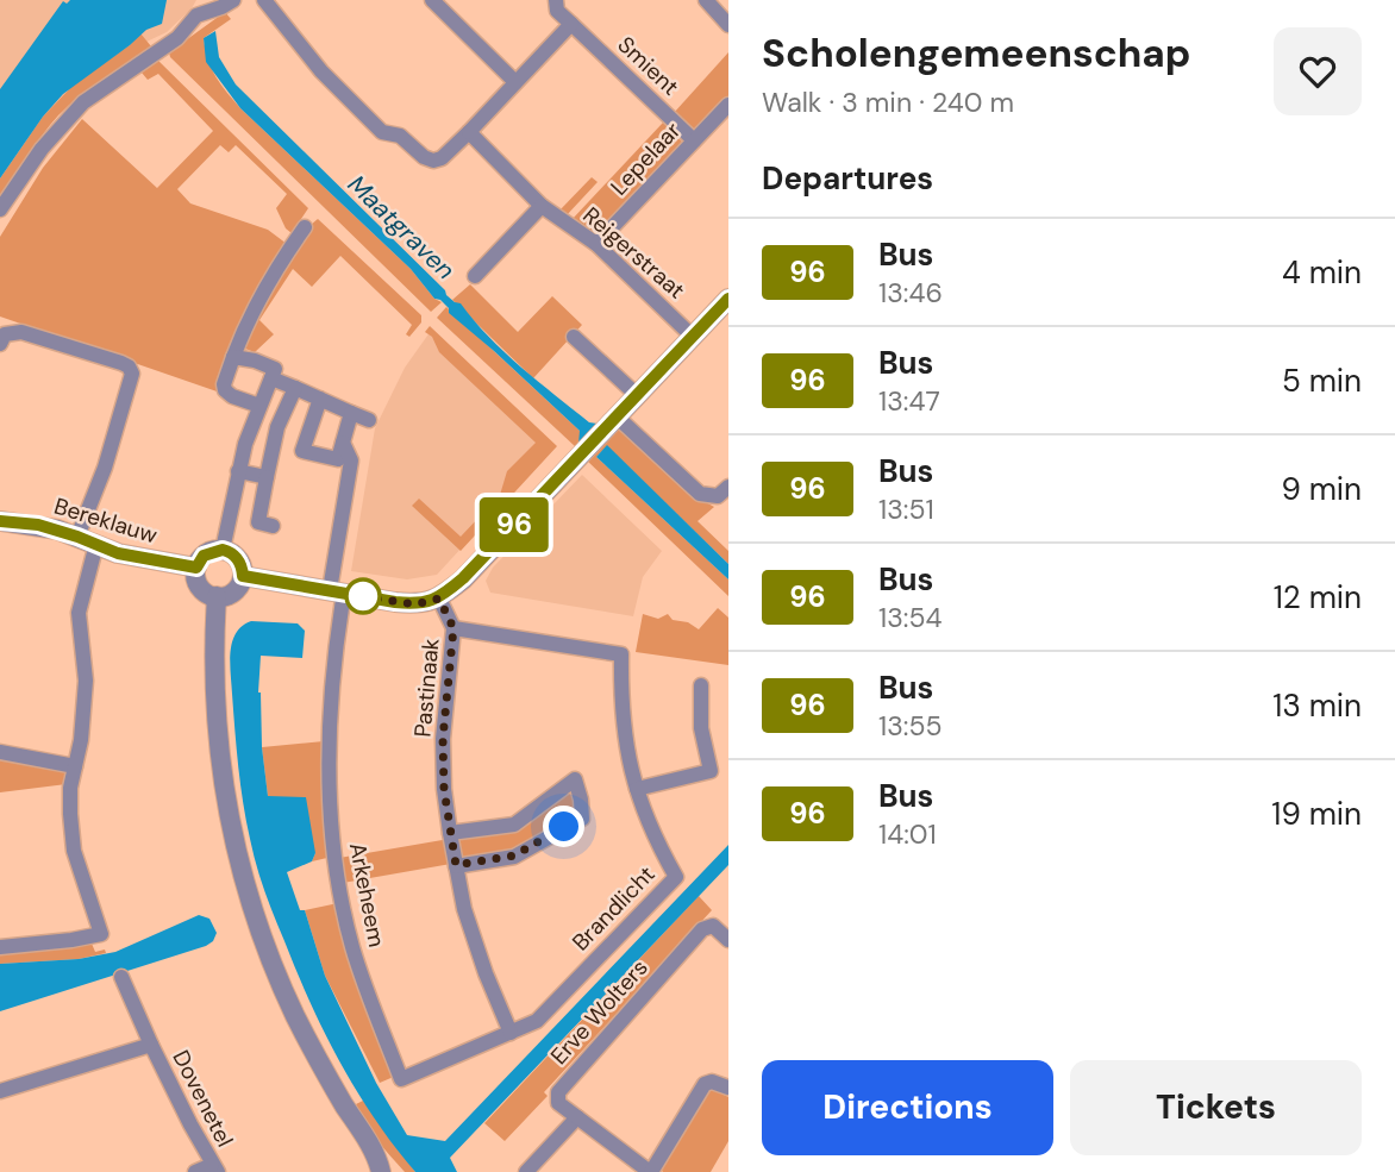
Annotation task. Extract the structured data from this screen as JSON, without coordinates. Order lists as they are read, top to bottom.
{
  "streets": {
    "street": [
      "Smient",
      "Lepelaar",
      "Reigerstraat",
      "Bereklauw",
      "Pastinaak",
      "Arkeheem",
      "Brandlicht",
      "Erve Wolters",
      "Dovenetel"
    ]
  },
  "crossings": [
    ["Smient", "Lepelaar"],
    ["Lepelaar", "Reigerstraat"],
    ["Pastinaak", "Arkeheem"],
    ["Pastinaak", "Brandlicht"],
    ["Arkeheem", "Brandlicht"]
  ],
  "water": ["Maatgraven"],
  "lines": ["bus line 96"],
  "page": {
    "on_map": "96",
    "heading": [
      ["Scholengemeenschap", "Walk · 3 min · 240 m"],
      "Departures"
    ],
    "list": [
      {
        "mark": "96",
        "name": "Bus",
        "note": "13:46",
        "value": "4 min"
      },
      {
        "mark": "96",
        "name": "Bus",
        "note": "13:47",
        "value": "5 min"
      },
      {
        "mark": "96",
        "name": "Bus",
        "note": "13:51",
        "value": "9 min"
      },
      {
        "mark": "96",
        "name": "Bus",
        "note": "13:54",
        "value": "12 min"
      },
      {
        "mark": "96",
        "name": "Bus",
        "note": "13:55",
        "value": "13 min"
      },
      {
        "mark": "96",
        "name": "Bus",
        "note": "14:01",
        "value": "19 min"
      }
    ],
    "buttons": ["Directions", "Tickets"]
  }
}
